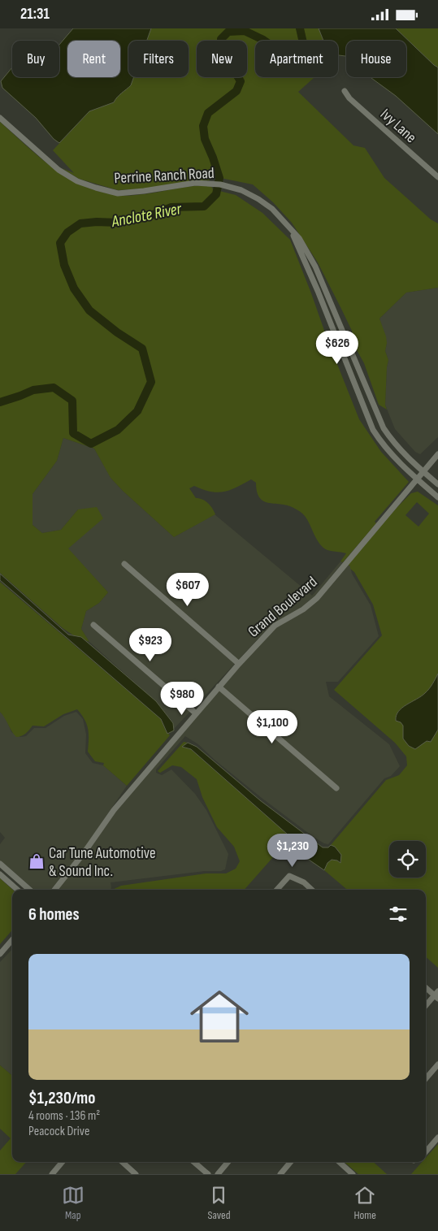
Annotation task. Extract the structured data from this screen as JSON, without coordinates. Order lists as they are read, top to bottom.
{
  "streets": {
    "street": ["Ivy Lane", "Perrine Ranch Road", "Grand Boulevard"]
  },
  "crossings": [
    ["Perrine Ranch Road", "Grand Boulevard"]
  ],
  "water": ["Anclote River"],
  "places": {
    "shop": ["Car Tune Automotive & Sound Inc."]
  },
  "page": {
    "status": "21:31",
    "chip": [
      "Buy",
      "Rent",
      "Filters",
      "New",
      "Apartment",
      "House"
    ],
    "price": [
      "$626",
      "$607",
      "$923",
      "$980",
      "$1,100",
      "$1,230"
    ],
    "heading": "6 homes",
    "list": [
      {
        "name": "$1,230/mo",
        "note": "4 rooms · 136 m² · Peacock Drive"
      }
    ],
    "tabs": ["Map", "Saved", "Home"]
  }
}
